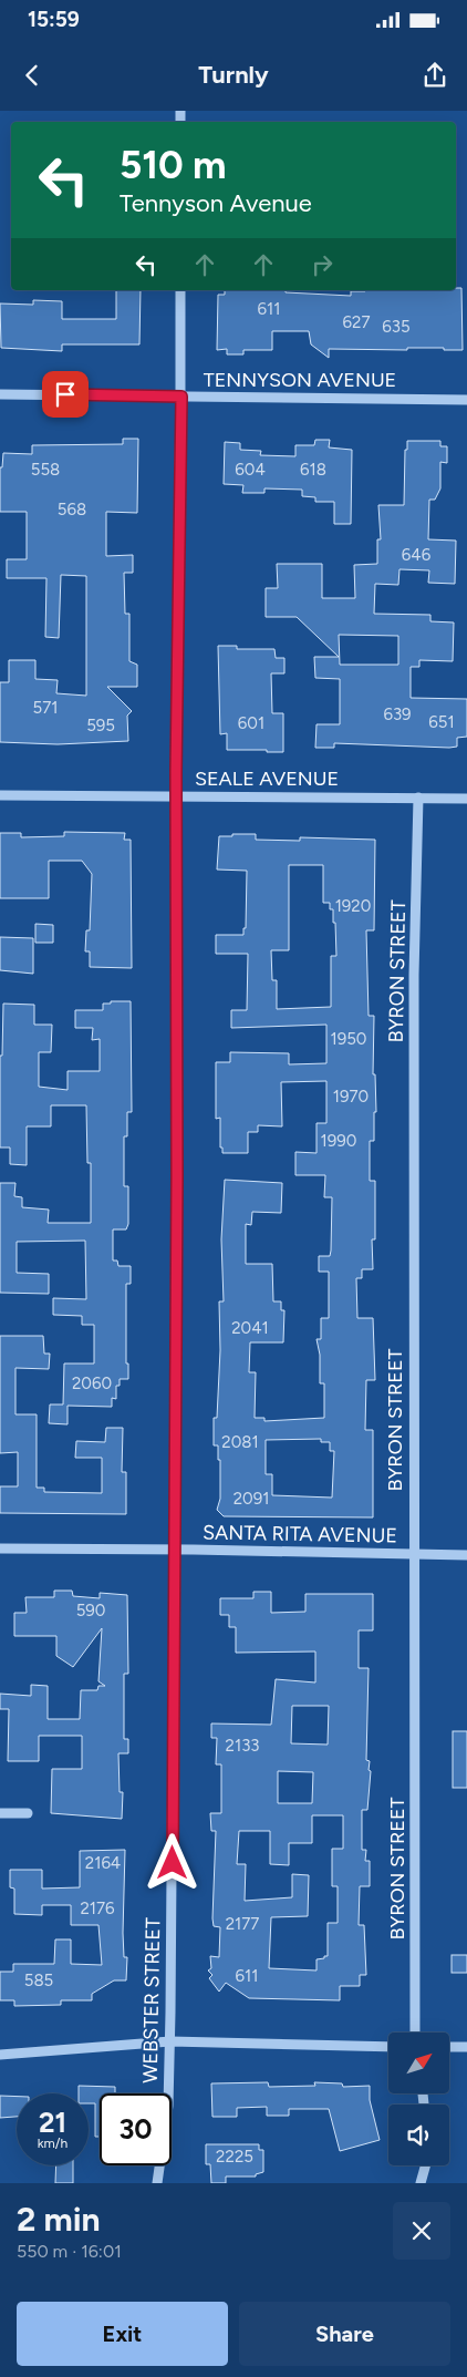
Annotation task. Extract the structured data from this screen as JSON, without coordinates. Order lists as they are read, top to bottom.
{
  "streets": {
    "street": [
      "TENNYSON AVENUE",
      "SEALE AVENUE",
      "BYRON STREET",
      "SANTA RITA AVENUE",
      "WEBSTER STREET"
    ]
  },
  "crossings": [
    ["TENNYSON AVENUE", "WEBSTER STREET"],
    ["SEALE AVENUE", "BYRON STREET"],
    ["SEALE AVENUE", "WEBSTER STREET"],
    ["BYRON STREET", "SANTA RITA AVENUE"],
    ["SANTA RITA AVENUE", "WEBSTER STREET"]
  ],
  "house_numbers": [
    "611",
    "627",
    "635",
    "558",
    "604",
    "618",
    "568",
    "646",
    "571",
    "639",
    "651",
    "601",
    "595",
    "1920",
    "1950",
    "1970",
    "1990",
    "2041",
    "2060",
    "2081",
    "2091",
    "590",
    "2133",
    "2164",
    "2176",
    "2177",
    "611",
    "585",
    "2225"
  ],
  "north": "top right",
  "page": {
    "status": "15:59",
    "header": "Turnly",
    "turn": ["510 m", "Tennyson Avenue"],
    "speed": "21 km/h",
    "limit": "30",
    "heading": ["2 min", "550 m · 16:01"],
    "buttons": ["Exit", "Share"]
  }
}
